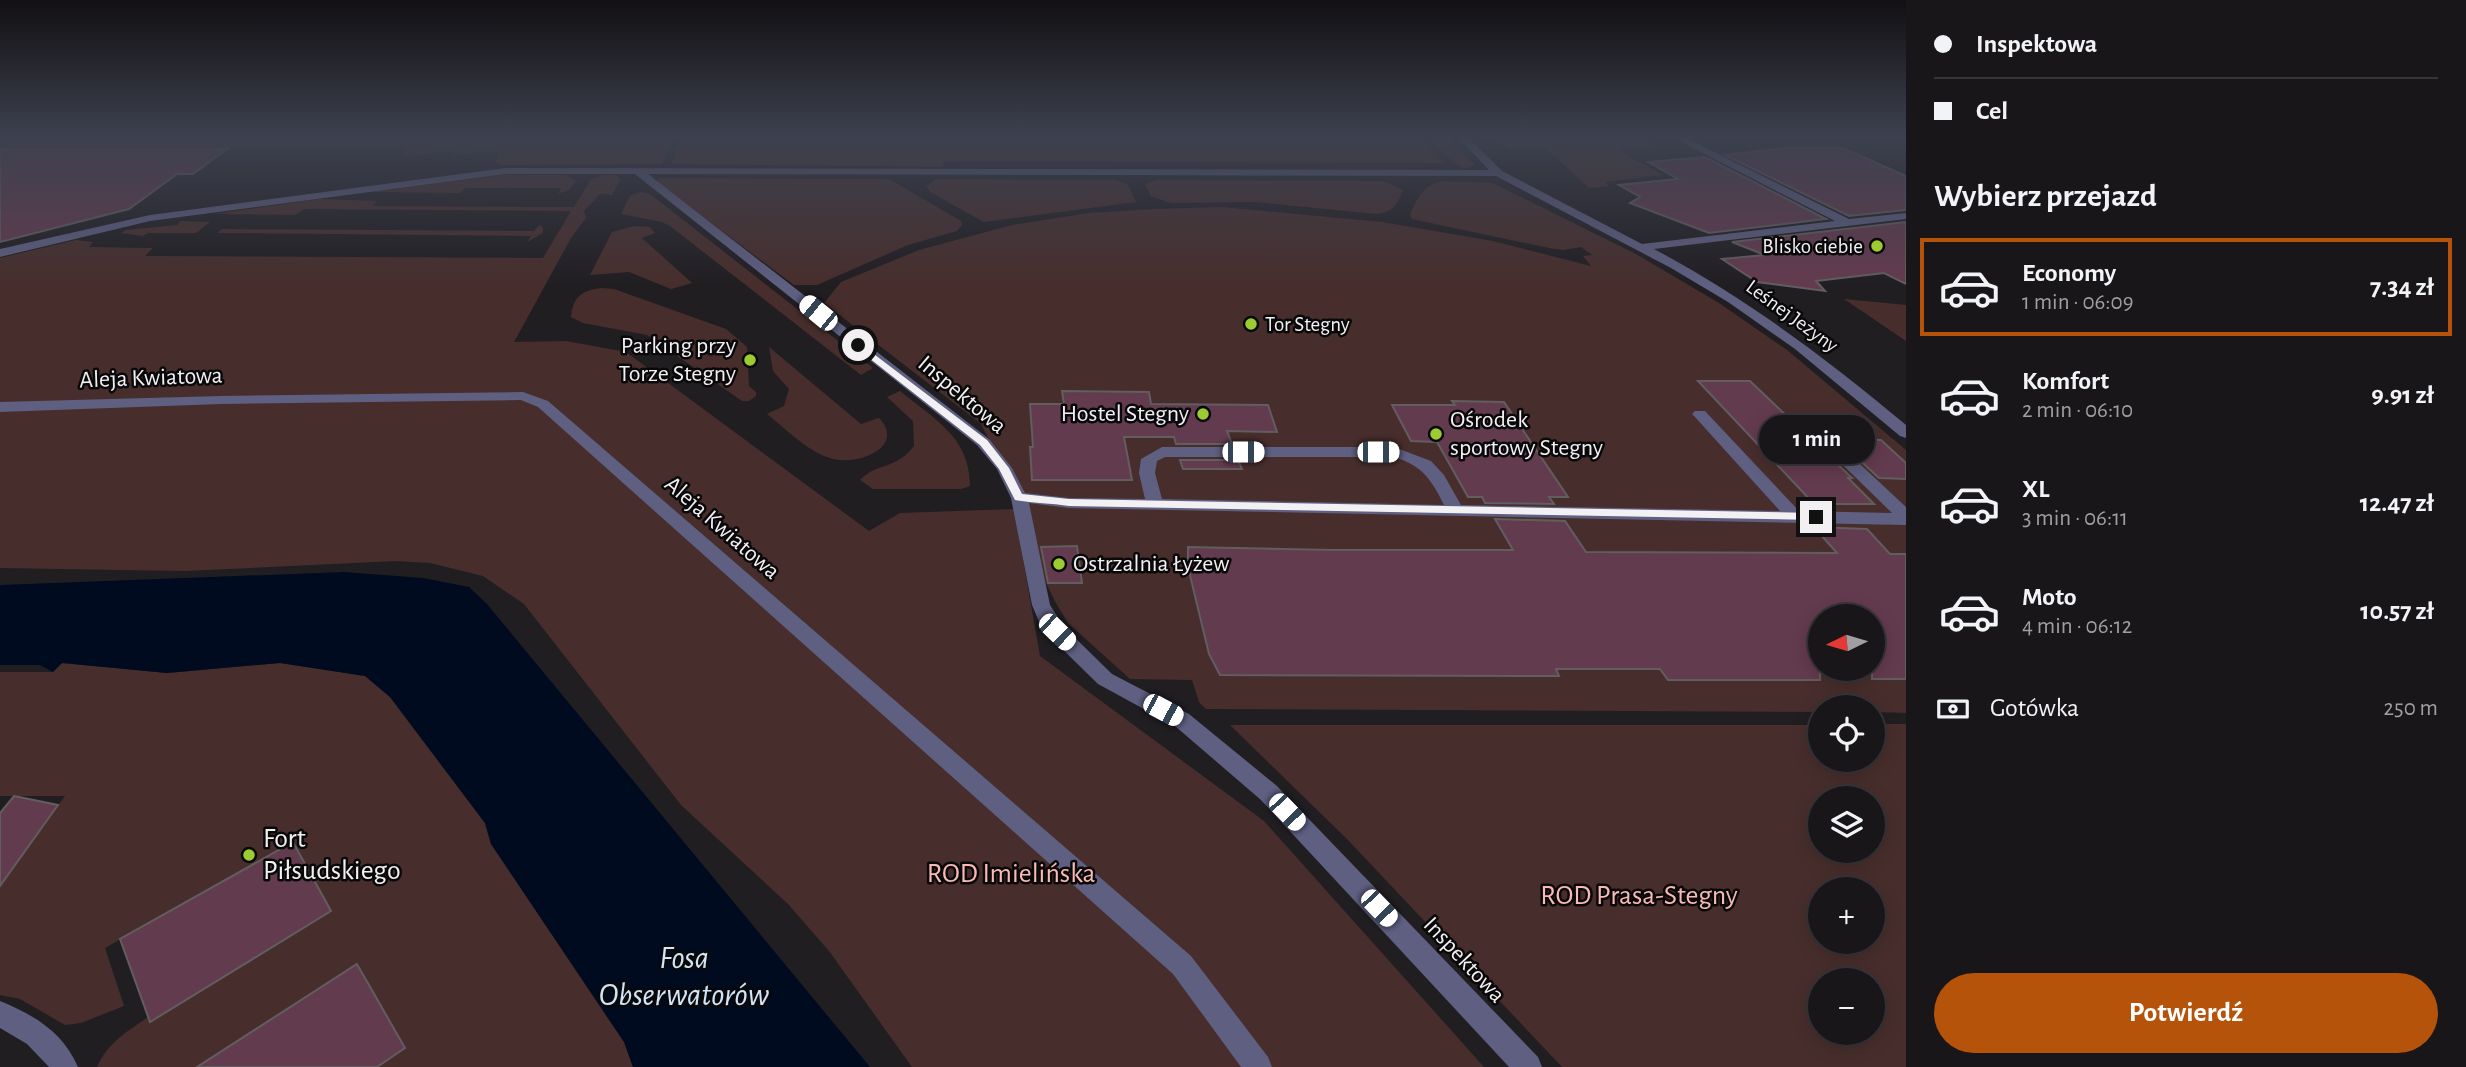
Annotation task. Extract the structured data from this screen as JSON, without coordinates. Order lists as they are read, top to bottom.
{
  "streets": {
    "street": ["Leśnej Jeżyny", "Aleja Kwiatowa", "Inspektowa"]
  },
  "water": ["Fosa Obserwatorów"],
  "parks": ["ROD Imielińska", "ROD Prasa-Stegny"],
  "places": [
    "Blisko ciebie",
    "Tor Stegny",
    "Parking przy Torze Stegny",
    "Hostel Stegny",
    "Ośrodek sportowy Stegny",
    "Ostrzalnia Łyżew",
    "Fort Piłsudskiego"
  ],
  "north": "left",
  "page": {
    "banner": ["Inspektowa", "Cel"],
    "heading": "Wybierz przejazd",
    "list": [
      {
        "name": "Economy",
        "note": "1 min · 06:09",
        "value": "7.34 zł"
      },
      {
        "name": "Komfort",
        "note": "2 min · 06:10",
        "value": "9.91 zł"
      },
      {
        "name": "XL",
        "note": "3 min · 06:11",
        "value": "12.47 zł"
      },
      {
        "name": "Moto",
        "note": "4 min · 06:12",
        "value": "10.57 zł"
      }
    ],
    "bubble": "1 min",
    "map_buttons": ["+", "−"],
    "pay": ["Gotówka", "250 m"],
    "buttons": "Potwierdź"
  }
}
